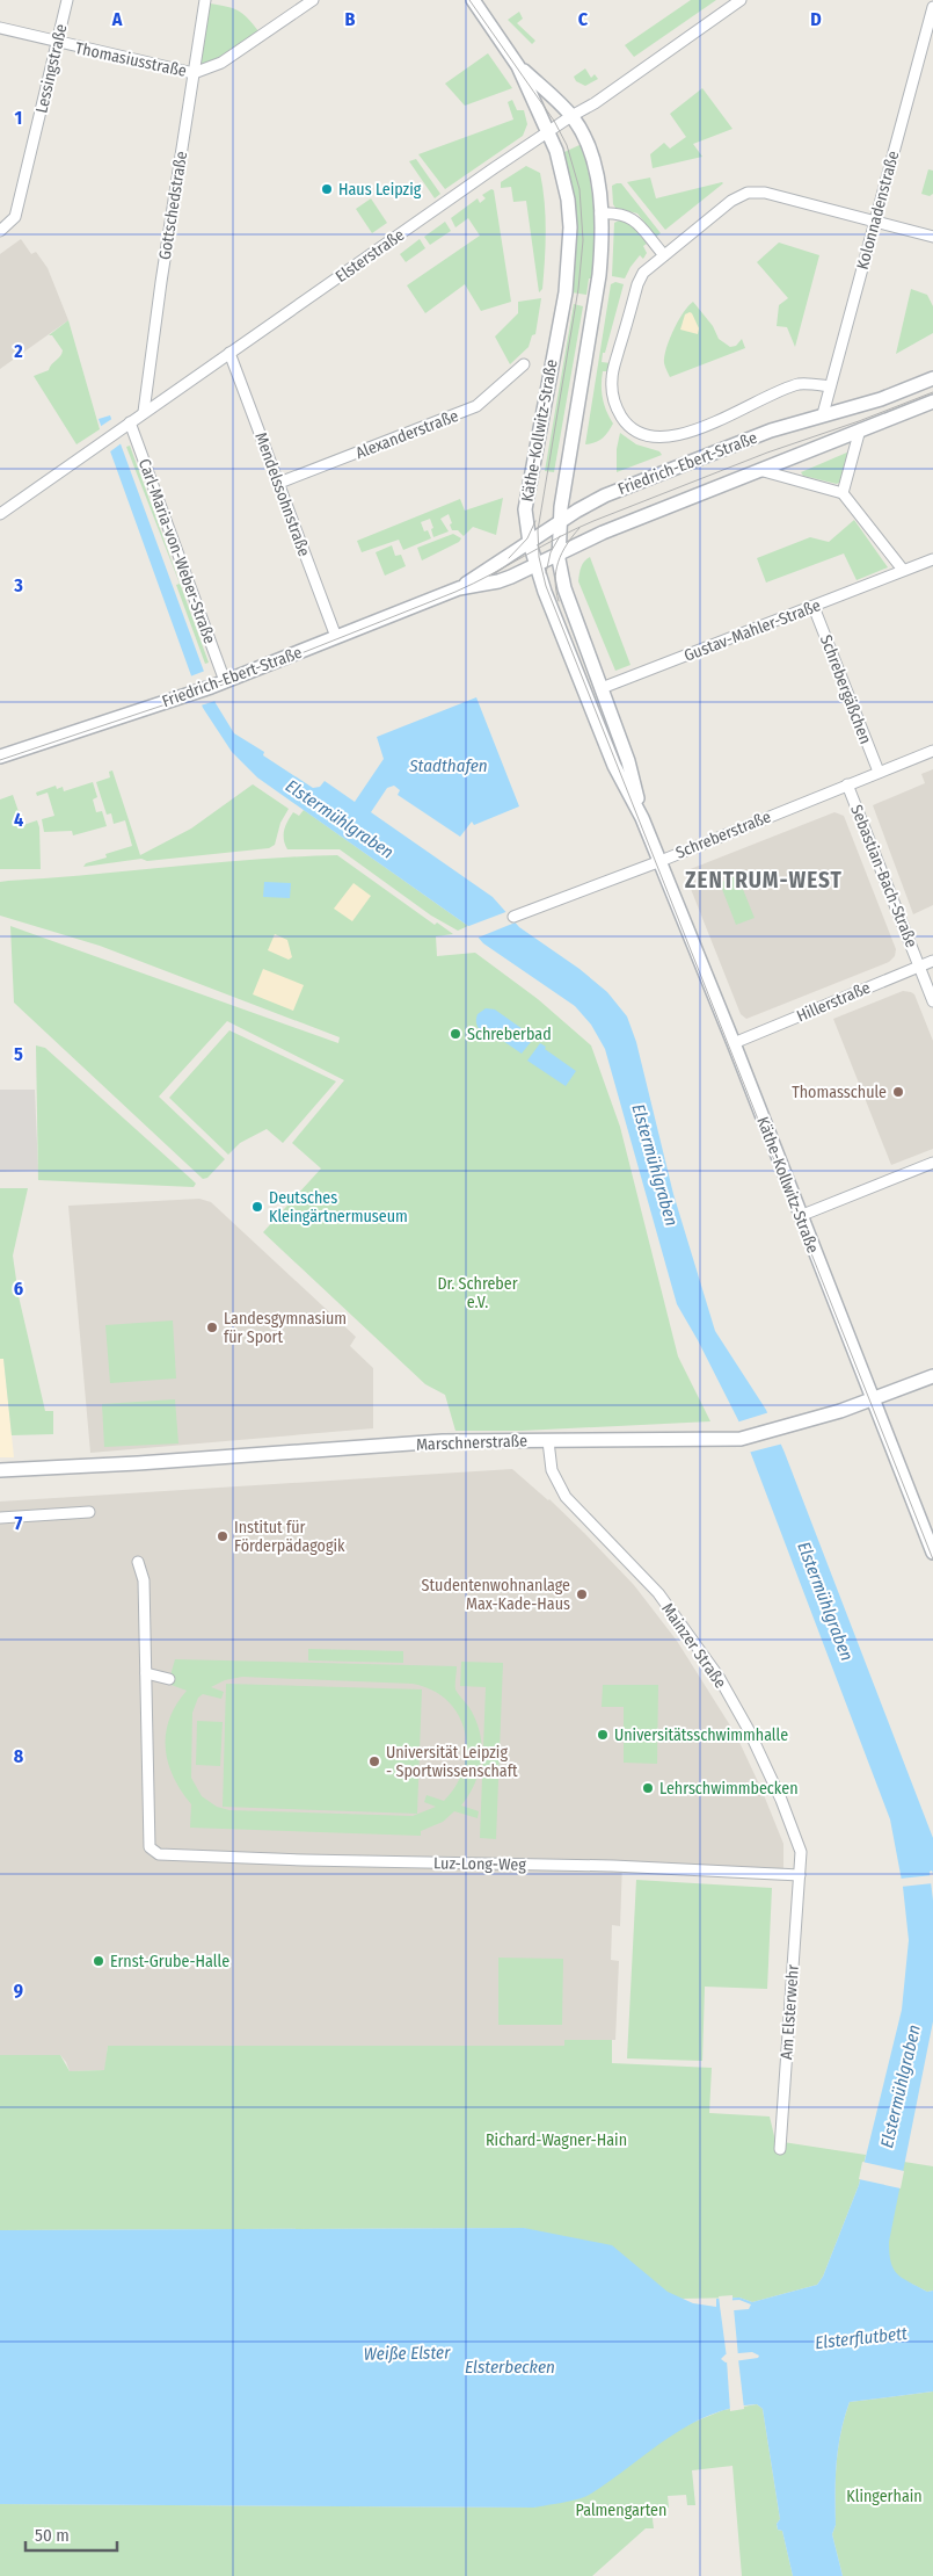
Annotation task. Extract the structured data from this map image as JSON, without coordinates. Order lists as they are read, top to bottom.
{
  "streets": {
    "main road": ["Käthe-Kollwitz-Straße", "Friedrich-Ebert-Straße", "Marschnerstraße"],
    "street": [
      "Thomasiusstraße",
      "Lessingstraße",
      "Gottschedstraße",
      "Kolonnadenstraße",
      "Elsterstraße",
      "Alexanderstraße",
      "Mendelssohnstraße",
      "Carl-Maria-von-Weber-Straße",
      "Gustav-Mahler-Straße",
      "Schrebergäßchen",
      "Schreberstraße",
      "Sebastian-Bach-Straße",
      "Hillerstraße",
      "Mainzer Straße",
      "Luz-Long-Weg",
      "Am Elsterwehr"
    ]
  },
  "crossings": [
    ["Thomasiusstraße", "Lessingstraße"],
    ["Thomasiusstraße", "Gottschedstraße"],
    ["Gottschedstraße", "Elsterstraße"],
    ["Kolonnadenstraße", "Friedrich-Ebert-Straße"],
    ["Elsterstraße", "Käthe-Kollwitz-Straße"],
    ["Elsterstraße", "Mendelssohnstraße"],
    ["Elsterstraße", "Carl-Maria-von-Weber-Straße"],
    ["Käthe-Kollwitz-Straße", "Friedrich-Ebert-Straße"],
    ["Käthe-Kollwitz-Straße", "Gustav-Mahler-Straße"],
    ["Käthe-Kollwitz-Straße", "Schreberstraße"],
    ["Käthe-Kollwitz-Straße", "Hillerstraße"],
    ["Käthe-Kollwitz-Straße", "Marschnerstraße"],
    ["Alexanderstraße", "Mendelssohnstraße"],
    ["Friedrich-Ebert-Straße", "Mendelssohnstraße"],
    ["Friedrich-Ebert-Straße", "Carl-Maria-von-Weber-Straße"],
    ["Gustav-Mahler-Straße", "Schrebergäßchen"],
    ["Schrebergäßchen", "Schreberstraße"],
    ["Schreberstraße", "Sebastian-Bach-Straße"],
    ["Sebastian-Bach-Straße", "Hillerstraße"],
    ["Marschnerstraße", "Mainzer Straße"],
    ["Mainzer Straße", "Luz-Long-Weg"],
    ["Mainzer Straße", "Am Elsterwehr"],
    ["Luz-Long-Weg", "Am Elsterwehr"]
  ],
  "districts": ["ZENTRUM-WEST"],
  "water": [
    "Stadthafen",
    "Elstermühlgraben",
    "Elsterflutbett",
    "Weiße Elster",
    "Elsterbecken"
  ],
  "parks": [
    "Dr. Schreber e.V.",
    "Richard-Wagner-Hain",
    "Klingerhain",
    "Palmengarten"
  ],
  "places": [
    "Haus Leipzig",
    "Schreberbad",
    "Thomasschule",
    "Deutsches Kleingärtnermuseum",
    "Landesgymnasium für Sport",
    "Institut für Förderpädagogik",
    "Studentenwohnanlage Max-Kade-Haus",
    "Universitätsschwimmhalle",
    "Universität Leipzig - Sportwissenschaft",
    "Lehrschwimmbecken",
    "Ernst-Grube-Halle"
  ],
  "scale_bar": "50 m",
  "grid": {
    "columns": [
      "A",
      "B",
      "C",
      "D"
    ],
    "rows": [
      "1",
      "2",
      "3",
      "4",
      "5",
      "6",
      "7",
      "8",
      "9"
    ]
  }
}
